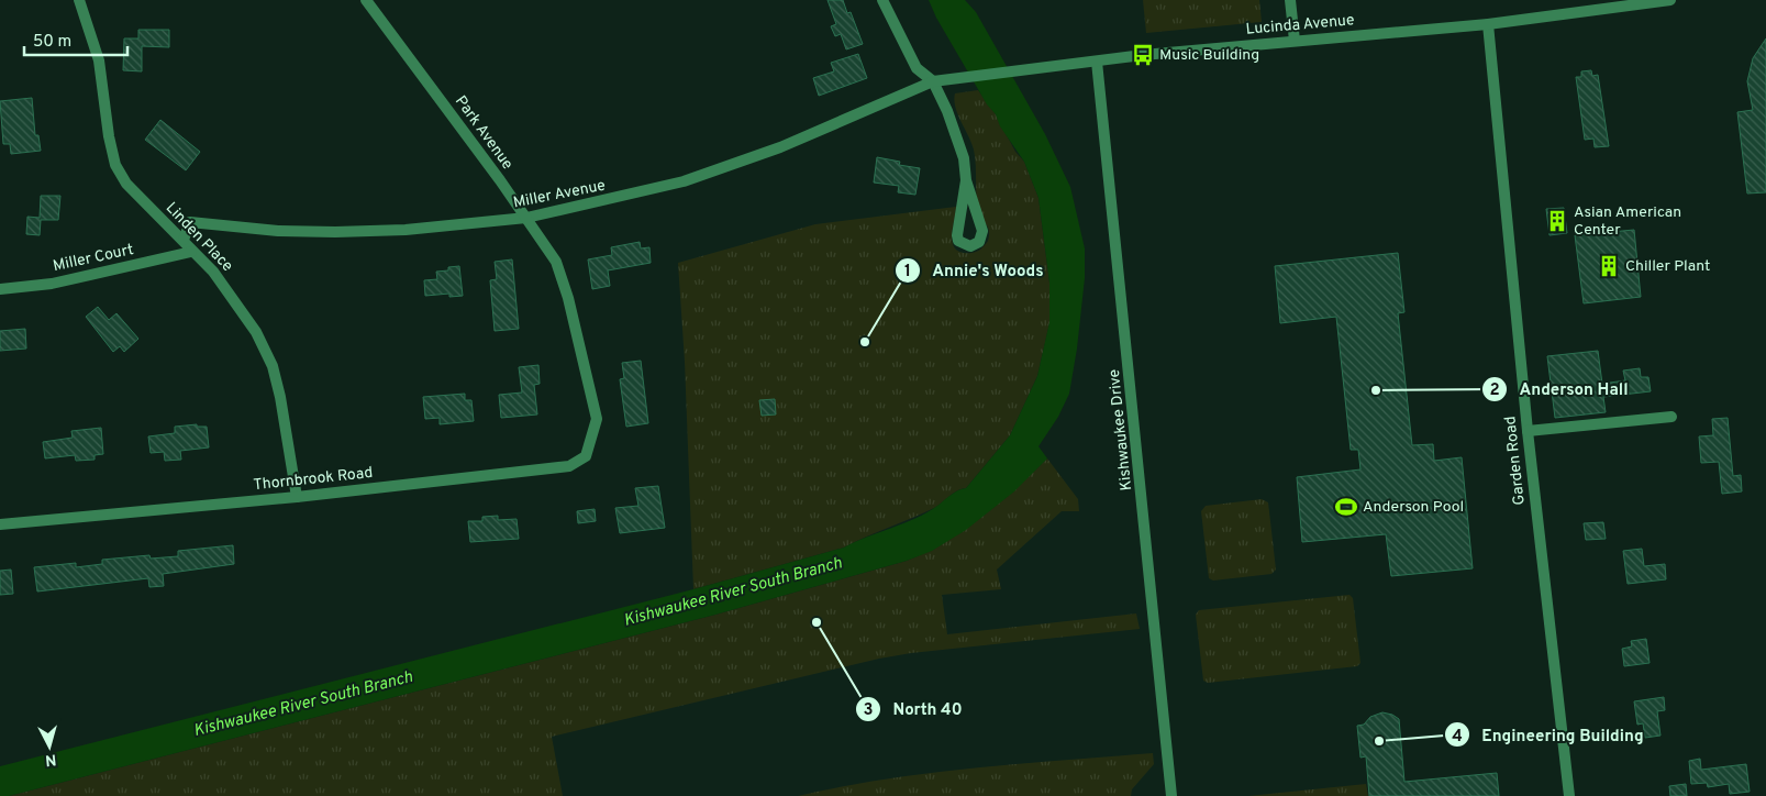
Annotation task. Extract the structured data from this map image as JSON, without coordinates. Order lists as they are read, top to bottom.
{
  "streets": {
    "street": [
      "Lucinda Avenue",
      "Park Avenue",
      "Miller Avenue",
      "Linden Place",
      "Miller Court",
      "Kishwaukee Drive",
      "Garden Road",
      "Thornbrook Road"
    ]
  },
  "crossings": [
    ["Lucinda Avenue", "Miller Avenue"],
    ["Lucinda Avenue", "Kishwaukee Drive"],
    ["Lucinda Avenue", "Garden Road"],
    ["Park Avenue", "Miller Avenue"],
    ["Park Avenue", "Thornbrook Road"],
    ["Miller Avenue", "Linden Place"],
    ["Linden Place", "Miller Court"],
    ["Linden Place", "Thornbrook Road"]
  ],
  "water": ["Kishwaukee River South Branch"],
  "places": {
    "bus stop": ["Music Building"],
    "building": ["Asian American Center", "Chiller Plant"],
    "other": [
      "Annie's Woods",
      "Anderson Hall",
      "North 40",
      "Engineering Building"
    ],
    "sports": ["Anderson Pool"]
  },
  "scale_bar": "50 m",
  "north": "bottom"
}
